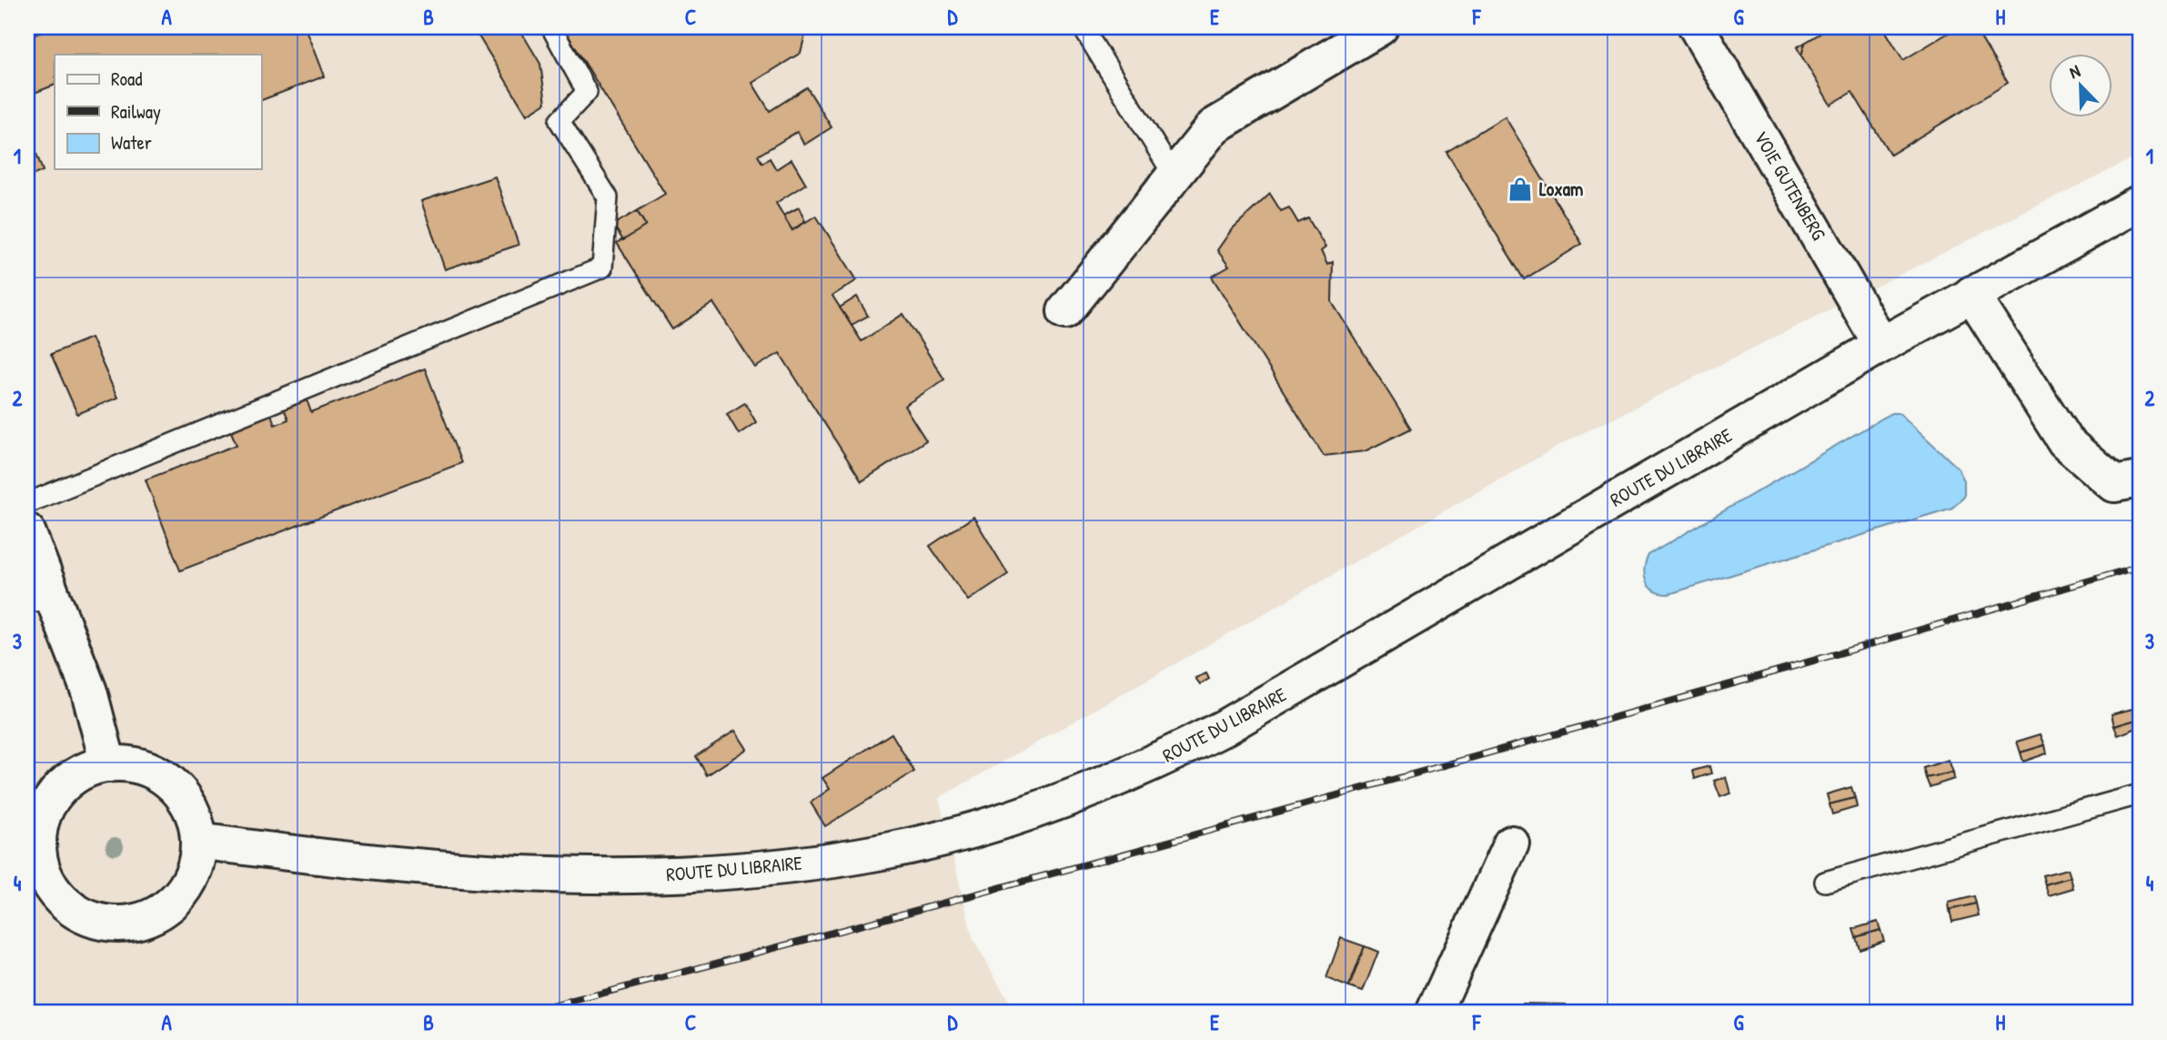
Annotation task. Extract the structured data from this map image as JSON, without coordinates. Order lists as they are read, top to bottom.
{
  "streets": {
    "main road": ["VOIE GUTENBERG", "ROUTE DU LIBRAIRE"]
  },
  "crossings": [
    ["VOIE GUTENBERG", "ROUTE DU LIBRAIRE"]
  ],
  "places": {
    "shop": ["Loxam"]
  },
  "legend": ["Road", "Railway", "Water"],
  "north": "top left",
  "grid": {
    "columns": [
      "A",
      "B",
      "C",
      "D",
      "E",
      "F",
      "G",
      "H"
    ],
    "rows": [
      "1",
      "2",
      "3",
      "4"
    ]
  }
}
